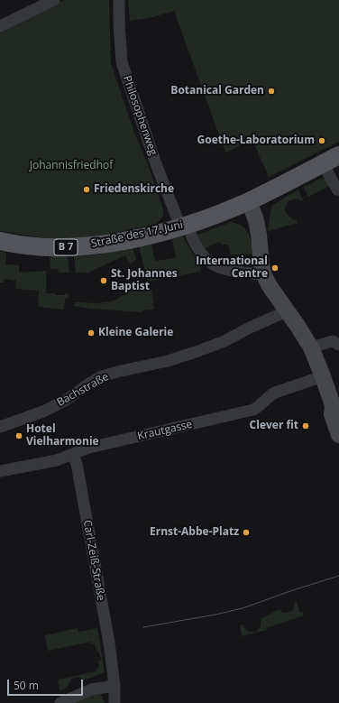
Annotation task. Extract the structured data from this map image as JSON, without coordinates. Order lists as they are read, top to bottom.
{
  "streets": {
    "main road": ["Straße des 17. Juni", "B 7"],
    "street": [
      "Philosophenweg",
      "Bachstraße",
      "Krautgasse",
      "Carl-Zeiß-Straße"
    ]
  },
  "crossings": [
    ["Philosophenweg", "Straße des 17. Juni"],
    ["Straße des 17. Juni", "B 7"],
    ["Krautgasse", "Carl-Zeiß-Straße"]
  ],
  "parks": ["Johannisfriedhof"],
  "places": [
    "Botanical Garden",
    "Goethe-Laboratorium",
    "Friedenskirche",
    "International Centre",
    "St. Johannes Baptist",
    "Kleine Galerie",
    "Clever fit",
    "Hotel Vielharmonie",
    "Ernst-Abbe-Platz"
  ],
  "scale_bar": "50 m"
}
